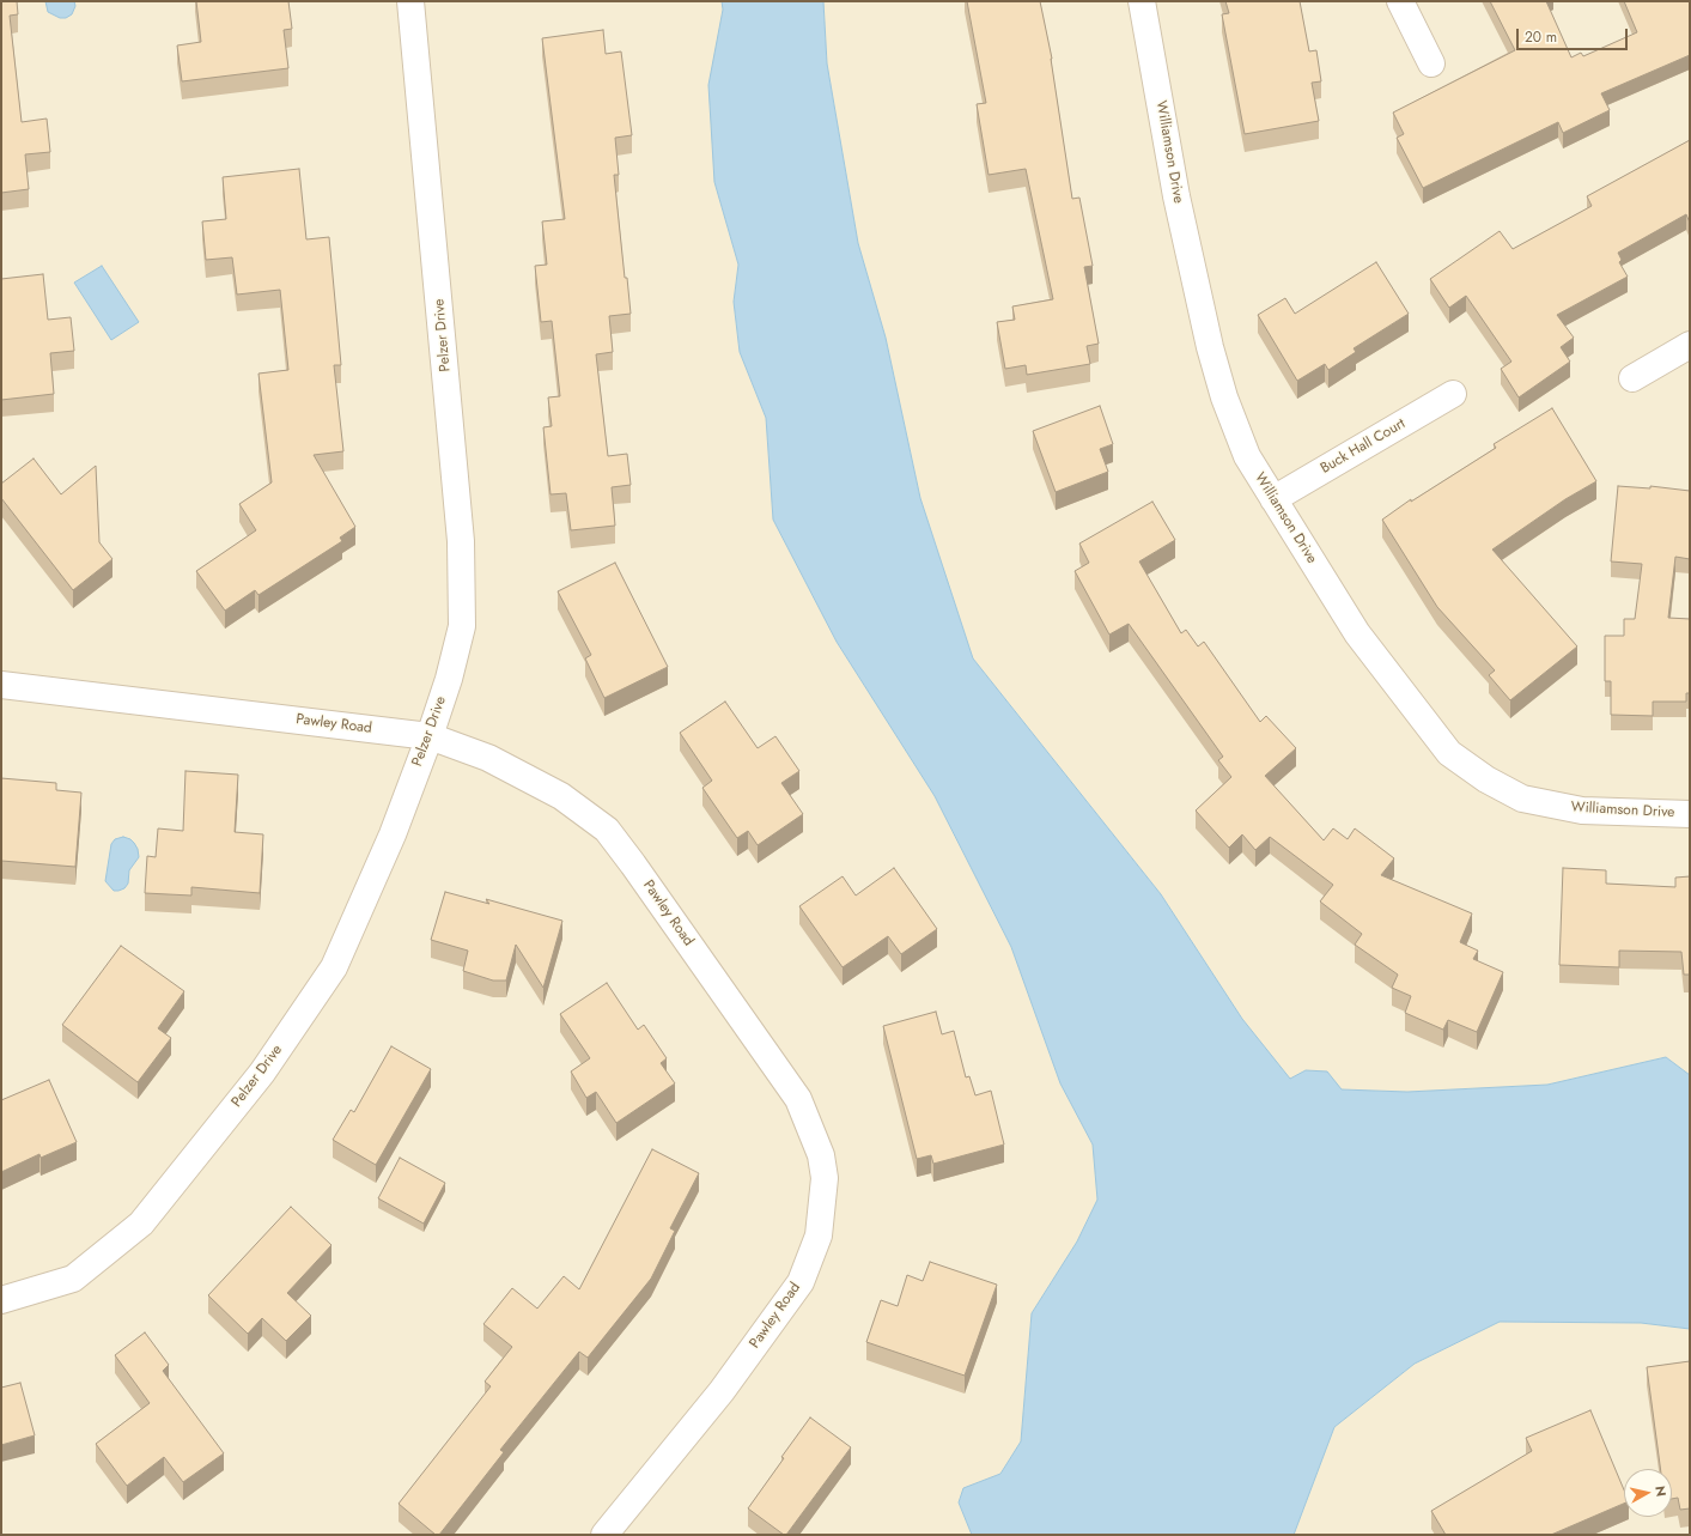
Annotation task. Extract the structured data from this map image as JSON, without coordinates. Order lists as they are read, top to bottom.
{
  "streets": {
    "street": [
      "Williamson Drive",
      "Pelzer Drive",
      "Buck Hall Court",
      "Pawley Road"
    ]
  },
  "crossings": [
    ["Williamson Drive", "Buck Hall Court"],
    ["Pelzer Drive", "Pawley Road"]
  ],
  "scale_bar": "20 m",
  "north": "right"
}
